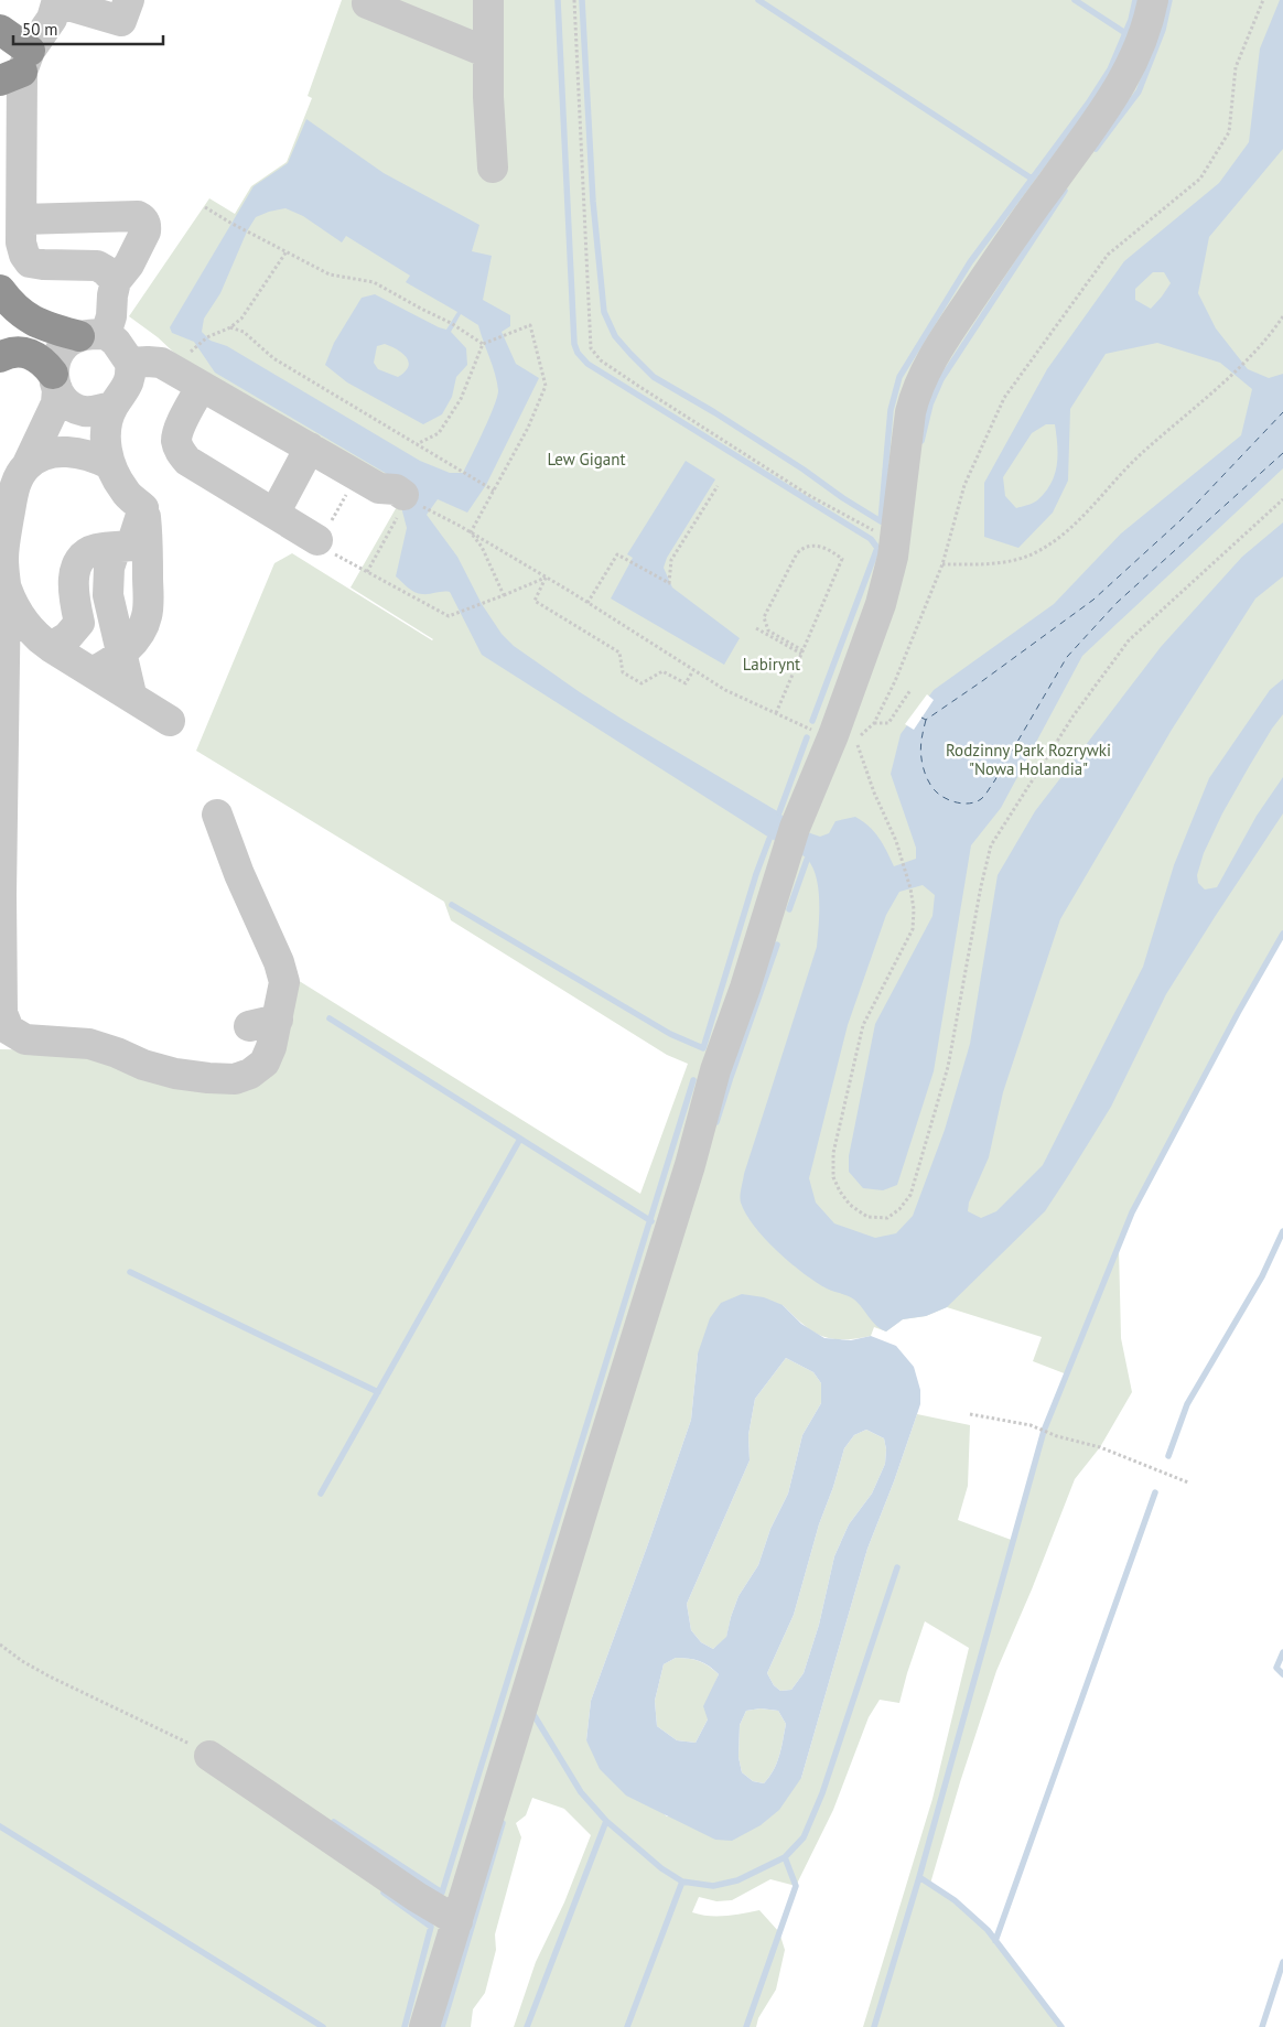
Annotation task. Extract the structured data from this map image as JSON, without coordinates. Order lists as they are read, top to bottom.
{
  "parks": ["Lew Gigant", "Labirynt", "Rodzinny Park Rozrywki \"Nowa Holandia\""],
  "scale_bar": "50 m"
}
